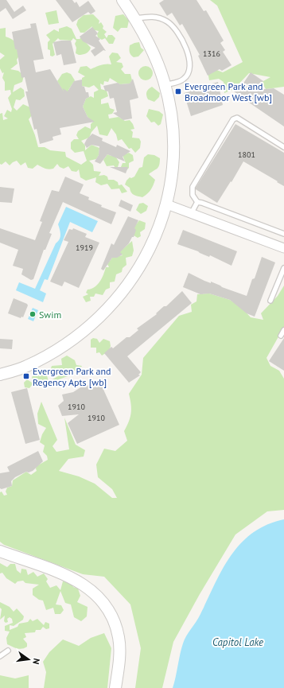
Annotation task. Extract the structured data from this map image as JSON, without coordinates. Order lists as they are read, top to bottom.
{
  "water": ["Capitol Lake"],
  "places": {
    "transit": ["Evergreen Park and Broadmoor West [wb]", "Evergreen Park and Regency Apts [wb]"],
    "other": ["Swim"]
  },
  "house_numbers": [
    "1316",
    "1801",
    "1919",
    "1910",
    "1910"
  ],
  "north": "right"
}
